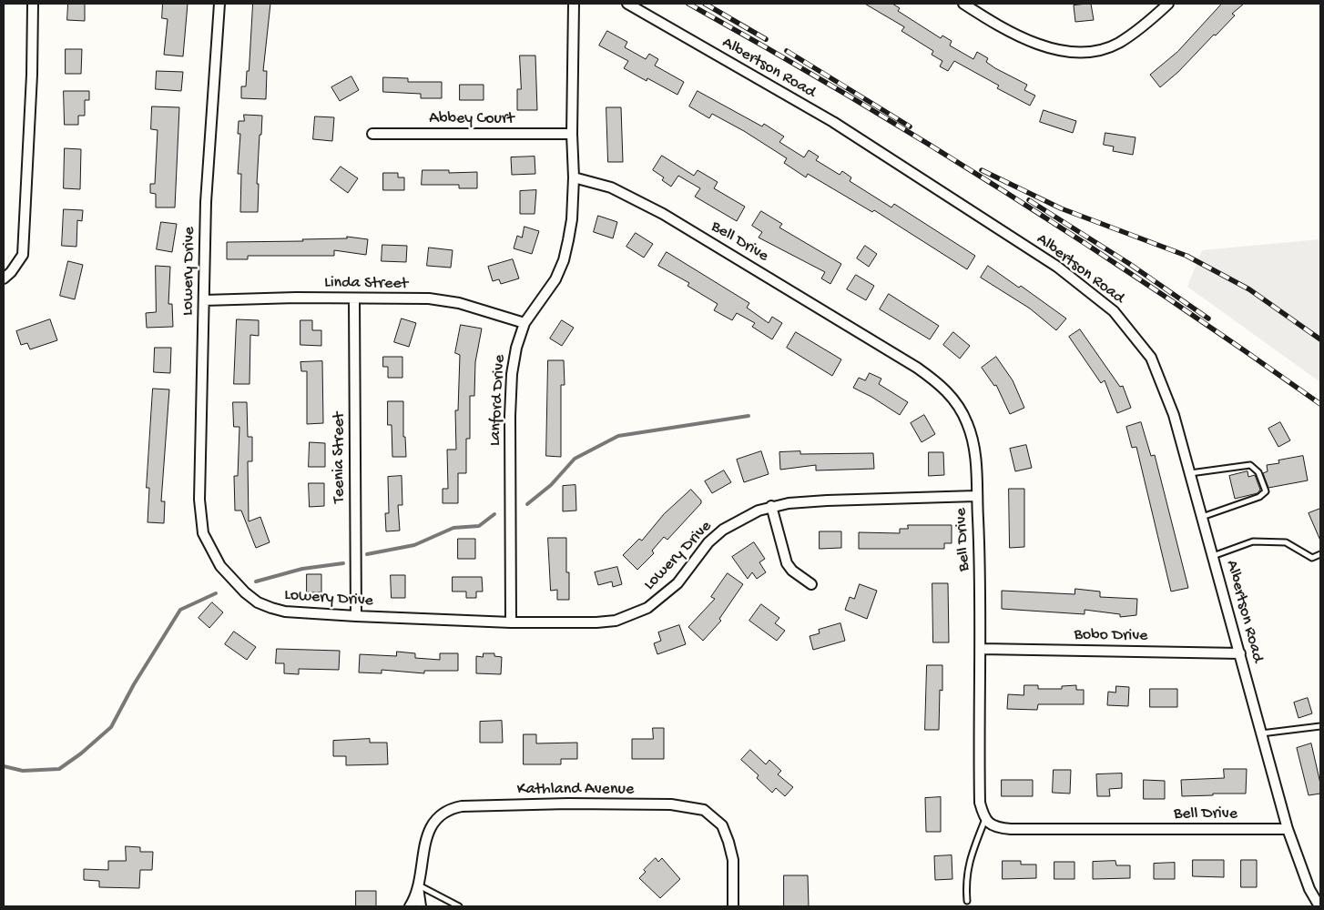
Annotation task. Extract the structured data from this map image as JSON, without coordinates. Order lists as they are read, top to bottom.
{
  "streets": {
    "street": [
      "Albertson Road",
      "Abbey Court",
      "Bell Drive",
      "Lowery Drive",
      "Linda Street",
      "Lanford Drive",
      "Teenia Street",
      "Bobo Drive",
      "Kathland Avenue"
    ]
  },
  "crossings": [
    ["Albertson Road", "Bell Drive"],
    ["Albertson Road", "Bobo Drive"],
    ["Abbey Court", "Lanford Drive"],
    ["Bell Drive", "Lowery Drive"],
    ["Bell Drive", "Lanford Drive"],
    ["Bell Drive", "Bobo Drive"],
    ["Lowery Drive", "Linda Street"],
    ["Lowery Drive", "Lanford Drive"],
    ["Lowery Drive", "Teenia Street"],
    ["Linda Street", "Lanford Drive"],
    ["Linda Street", "Teenia Street"]
  ]
}
